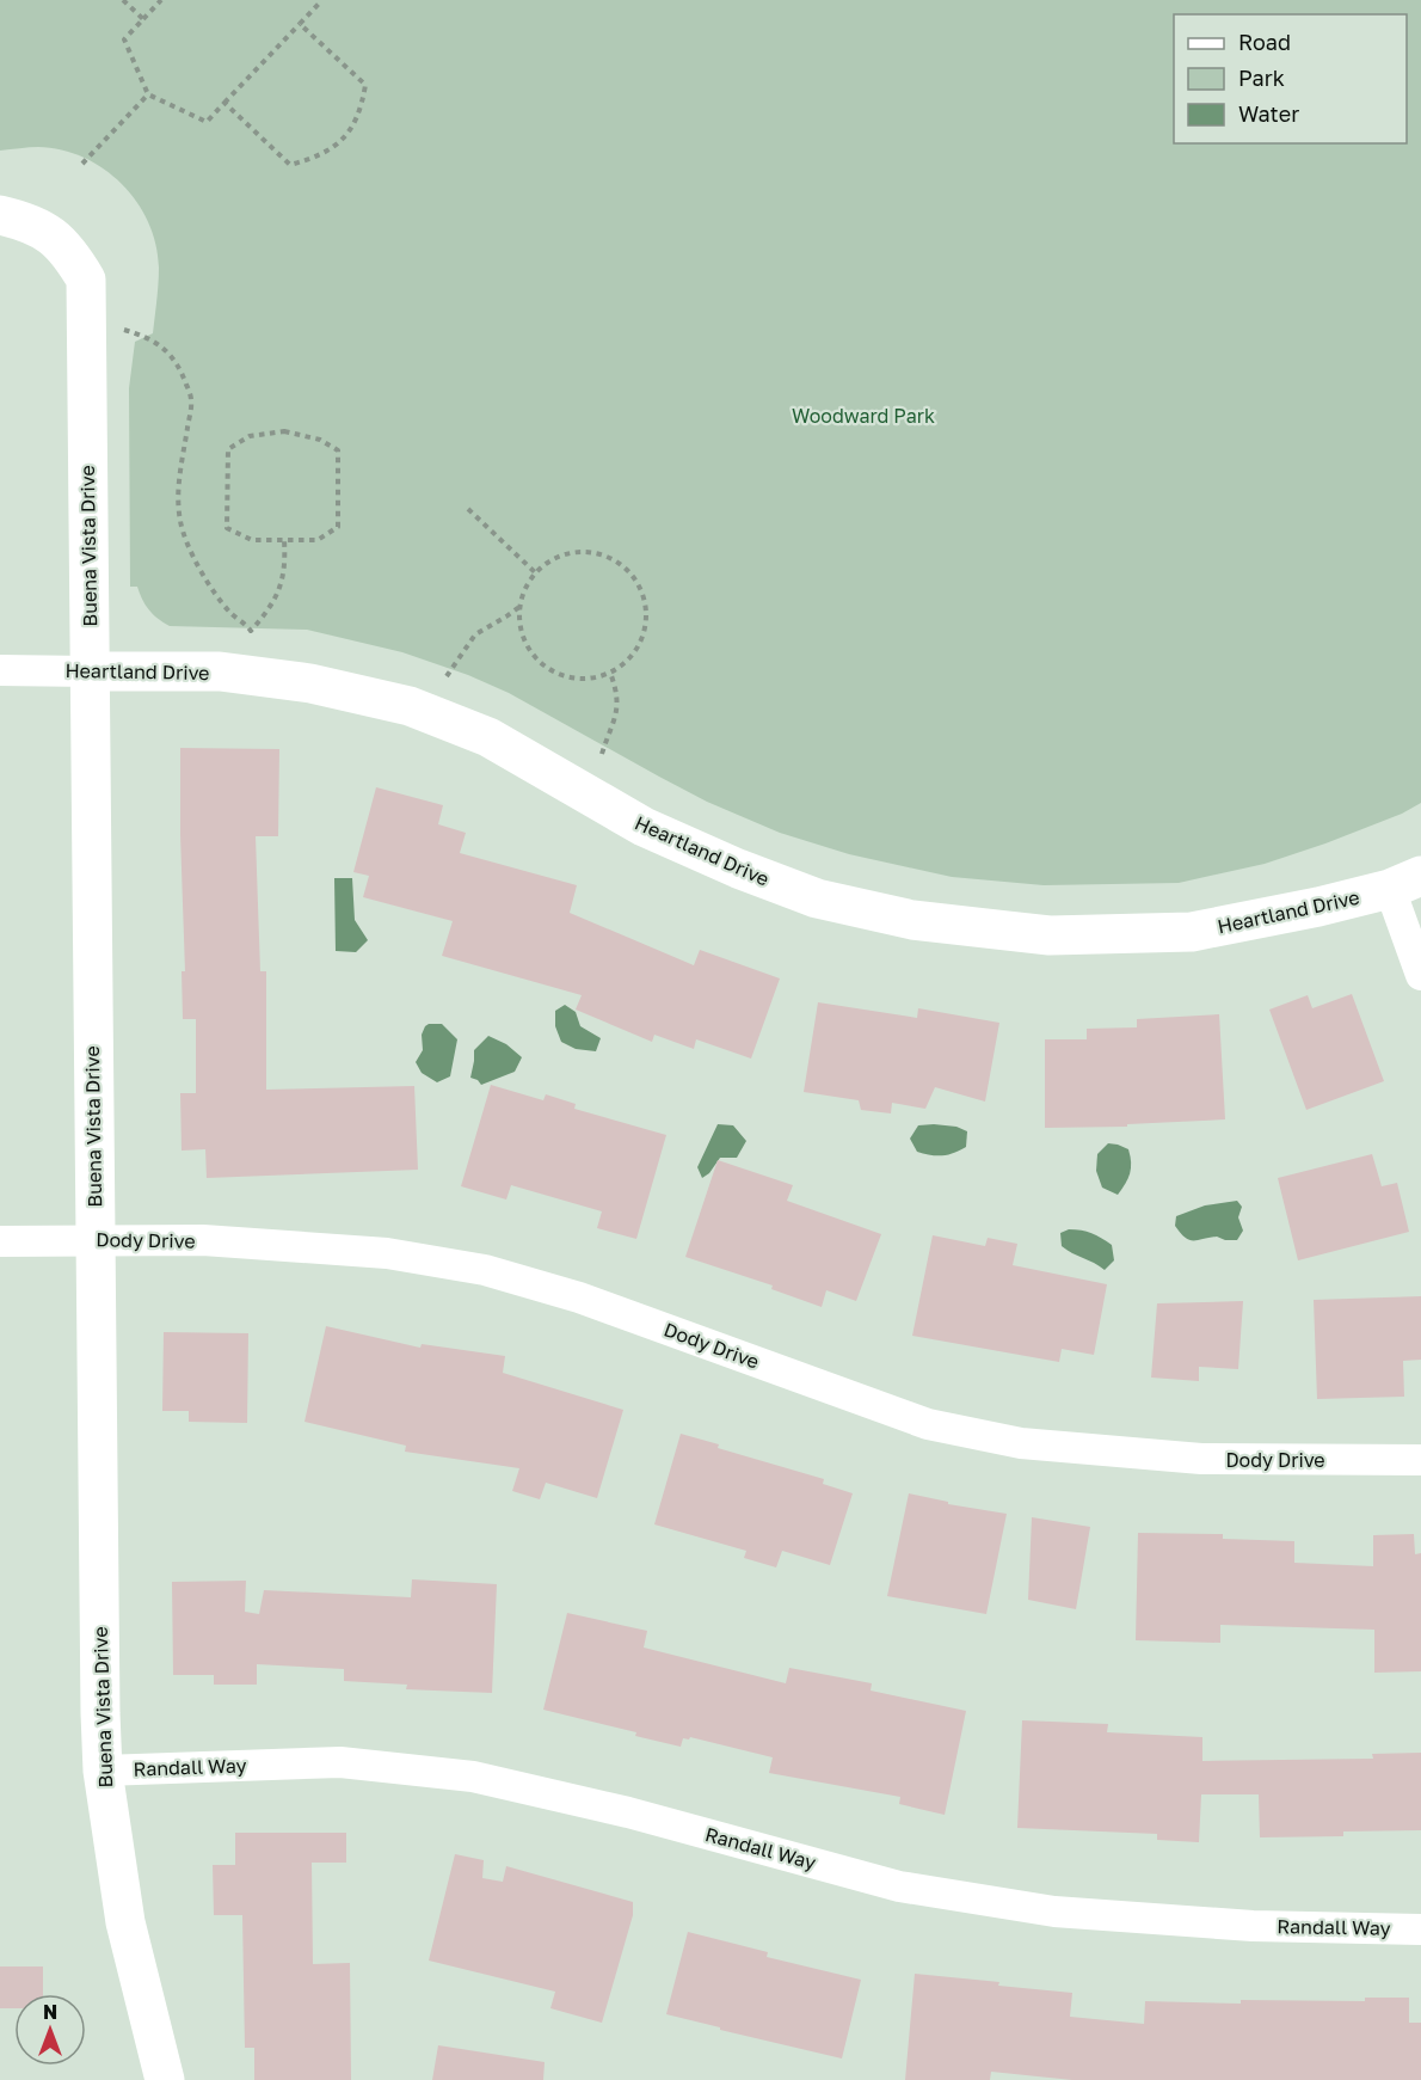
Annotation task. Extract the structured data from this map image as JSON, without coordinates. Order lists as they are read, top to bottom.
{
  "streets": {
    "street": [
      "Buena Vista Drive",
      "Heartland Drive",
      "Dody Drive",
      "Randall Way"
    ]
  },
  "crossings": [
    ["Buena Vista Drive", "Heartland Drive"],
    ["Buena Vista Drive", "Dody Drive"],
    ["Buena Vista Drive", "Randall Way"]
  ],
  "parks": ["Woodward Park"],
  "legend": ["Road", "Park", "Water"],
  "north": "top"
}
